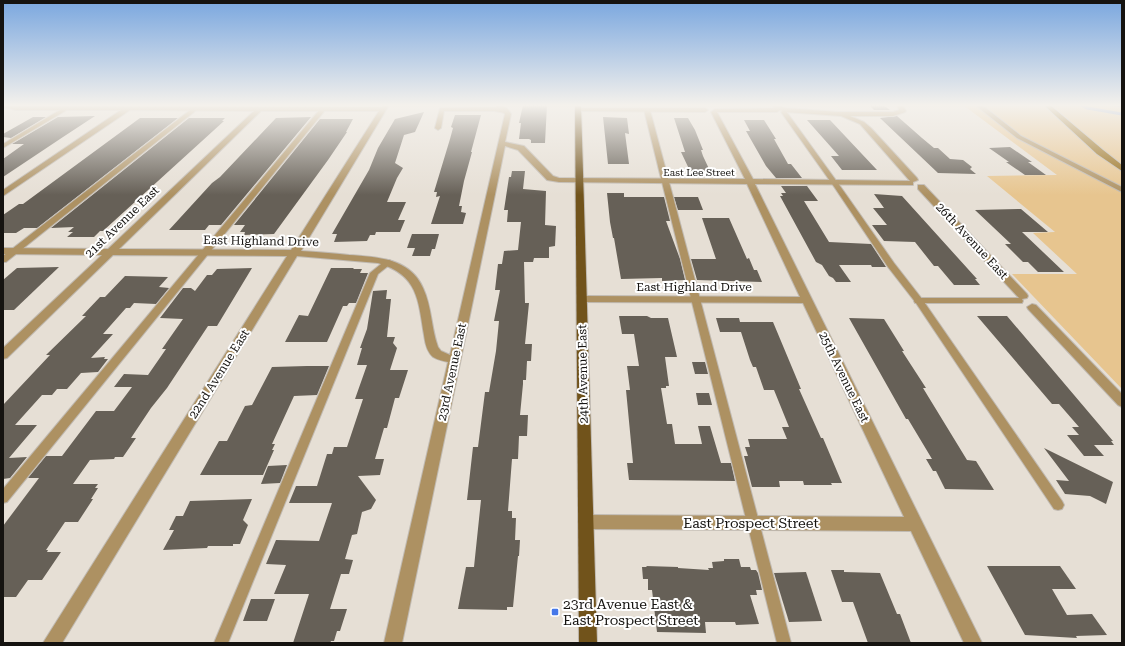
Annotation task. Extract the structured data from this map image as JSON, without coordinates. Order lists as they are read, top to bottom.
{
  "streets": {
    "main road": ["24th Avenue East"],
    "street": [
      "East Lee Street",
      "21st Avenue East",
      "East Highland Drive",
      "26th Avenue East",
      "23rd Avenue East",
      "22nd Avenue East",
      "25th Avenue East",
      "East Prospect Street"
    ]
  },
  "crossings": [
    ["East Lee Street", "26th Avenue East"],
    ["East Lee Street", "23rd Avenue East"],
    ["East Lee Street", "24th Avenue East"],
    ["East Lee Street", "25th Avenue East"],
    ["21st Avenue East", "East Highland Drive"],
    ["East Highland Drive", "23rd Avenue East"],
    ["East Highland Drive", "22nd Avenue East"],
    ["East Highland Drive", "24th Avenue East"],
    ["East Highland Drive", "25th Avenue East"],
    ["24th Avenue East", "East Prospect Street"],
    ["25th Avenue East", "East Prospect Street"]
  ],
  "places": {
    "transit": ["23rd Avenue East & East Prospect Street"]
  }
}
